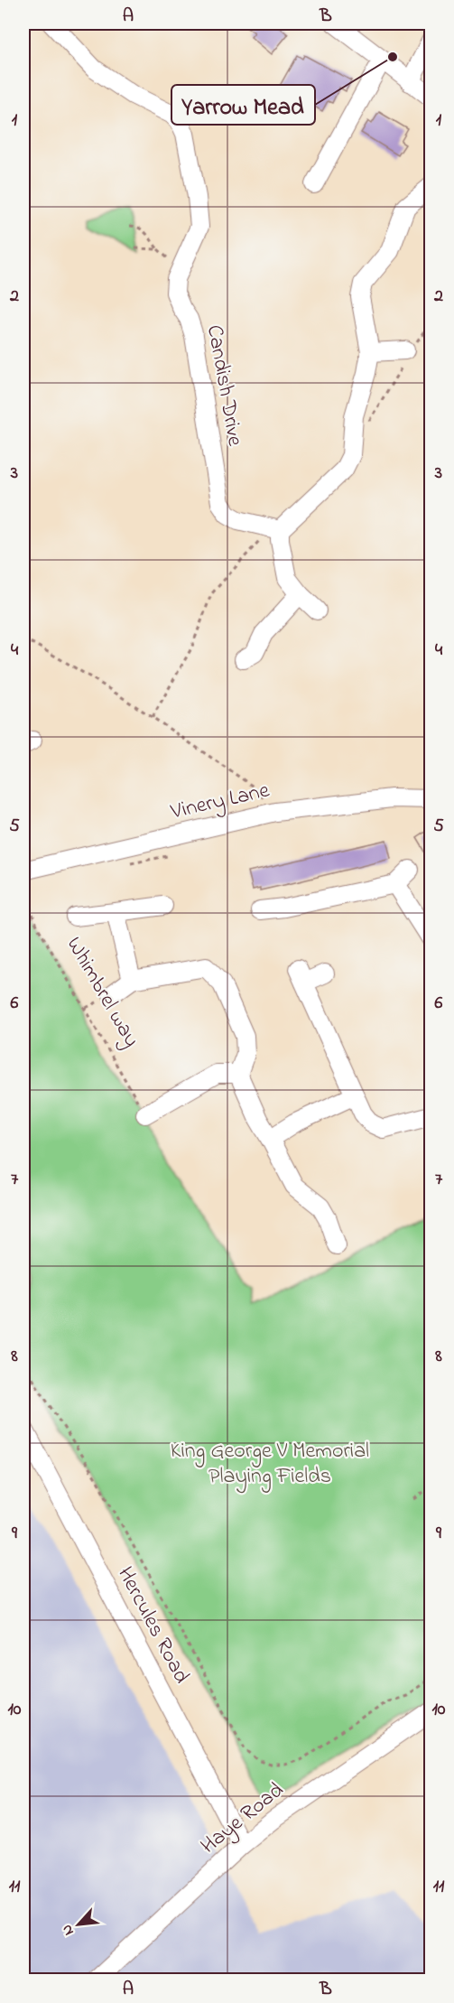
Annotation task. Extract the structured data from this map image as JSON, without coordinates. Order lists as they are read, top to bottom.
{
  "streets": {
    "street": [
      "Candish Drive",
      "Vinery Lane",
      "Whimbrel way",
      "Hercules Road",
      "Haye Road"
    ]
  },
  "crossings": [
    ["Hercules Road", "Haye Road"]
  ],
  "parks": ["King George V Memorial Playing Fields"],
  "places": ["Yarrow Mead"],
  "north": "bottom left",
  "grid": {
    "columns": ["A", "B"],
    "rows": [
      "1",
      "2",
      "3",
      "4",
      "5",
      "6",
      "7",
      "8",
      "9",
      "10",
      "11"
    ]
  }
}
